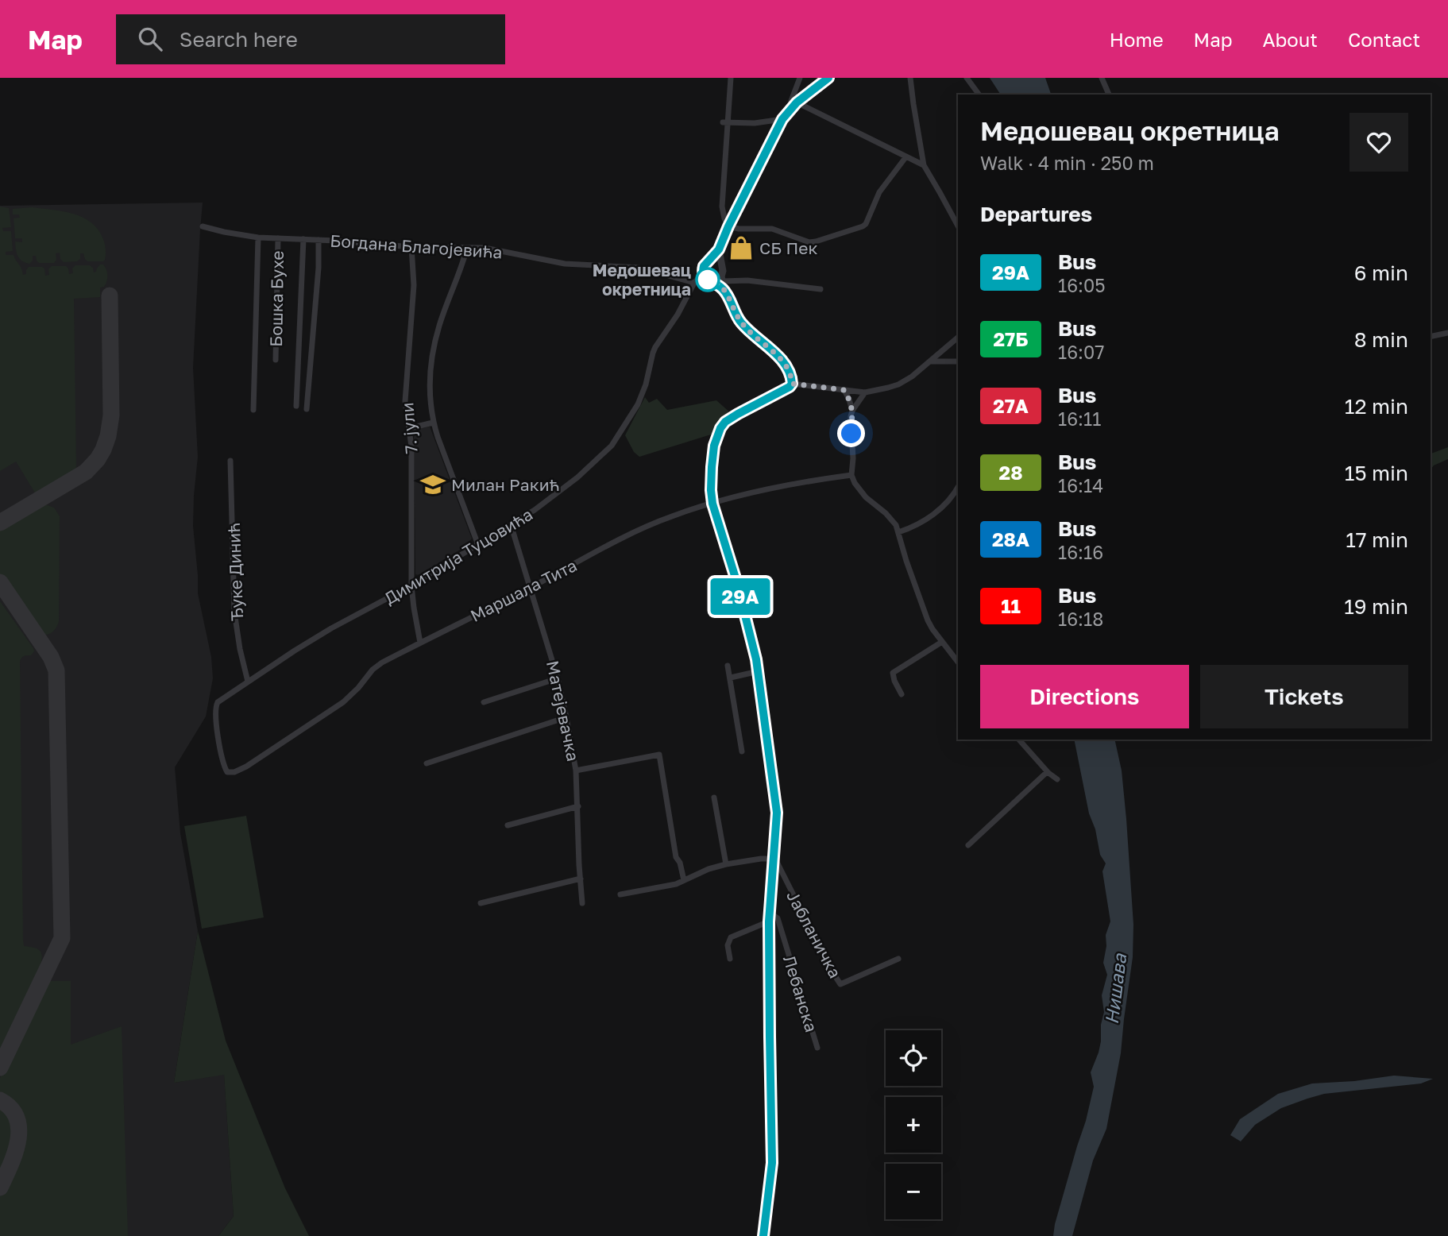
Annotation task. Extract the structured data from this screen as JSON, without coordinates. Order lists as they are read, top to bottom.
{
  "streets": {
    "street": [
      "Богдана Благојевића",
      "Бошка Бухе",
      "7. јули",
      "Димитрија Туцовића",
      "Ђуке Динић",
      "Маршала Тита",
      "Матејевачка",
      "Јабланичка",
      "Лебанска"
    ]
  },
  "crossings": [
    ["Богдана Благојевића", "Бошка Бухе"],
    ["Богдана Благојевића", "7. јули"],
    ["Богдана Благојевића", "Димитрија Туцовића"],
    ["7. јули", "Димитрија Туцовића"],
    ["7. јули", "Маршала Тита"],
    ["Димитрија Туцовића", "Ђуке Динић"],
    ["Димитрија Туцовића", "Маршала Тита"],
    ["Димитрија Туцовића", "Матејевачка"],
    ["Маршала Тита", "Матејевачка"]
  ],
  "water": ["Нишава"],
  "places": {
    "shop": ["СБ Пек"],
    "other": ["Медошевац окретница"],
    "school or university": ["Милан Ракић"]
  },
  "lines": ["bus line 29А"],
  "page": {
    "header": "Map",
    "search": "Search here",
    "nav": [
      "Home",
      "Map",
      "About",
      "Contact"
    ],
    "on_map": "29А",
    "heading": [
      ["Медошевац окретница", "Walk · 4 min · 250 m"],
      "Departures"
    ],
    "list": [
      {
        "mark": "29А",
        "name": "Bus",
        "note": "16:05",
        "value": "6 min"
      },
      {
        "mark": "27Б",
        "name": "Bus",
        "note": "16:07",
        "value": "8 min"
      },
      {
        "mark": "27А",
        "name": "Bus",
        "note": "16:11",
        "value": "12 min"
      },
      {
        "mark": "28",
        "name": "Bus",
        "note": "16:14",
        "value": "15 min"
      },
      {
        "mark": "28А",
        "name": "Bus",
        "note": "16:16",
        "value": "17 min"
      },
      {
        "mark": "11",
        "name": "Bus",
        "note": "16:18",
        "value": "19 min"
      }
    ],
    "buttons": ["Directions", "Tickets"],
    "map_buttons": ["+", "−"]
  }
}
